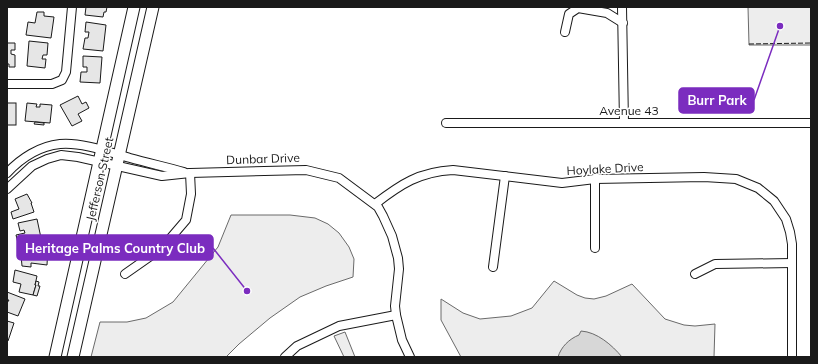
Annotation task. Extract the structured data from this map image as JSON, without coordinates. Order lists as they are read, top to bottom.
{
  "streets": {
    "main road": ["Jefferson Street"],
    "street": ["Avenue 43", "Dunbar Drive", "Hoylake Drive"]
  },
  "crossings": [
    ["Dunbar Drive", "Hoylake Drive"],
    ["Dunbar Drive", "Jefferson Street"]
  ],
  "places": ["Burr Park", "Heritage Palms Country Club"]
}
